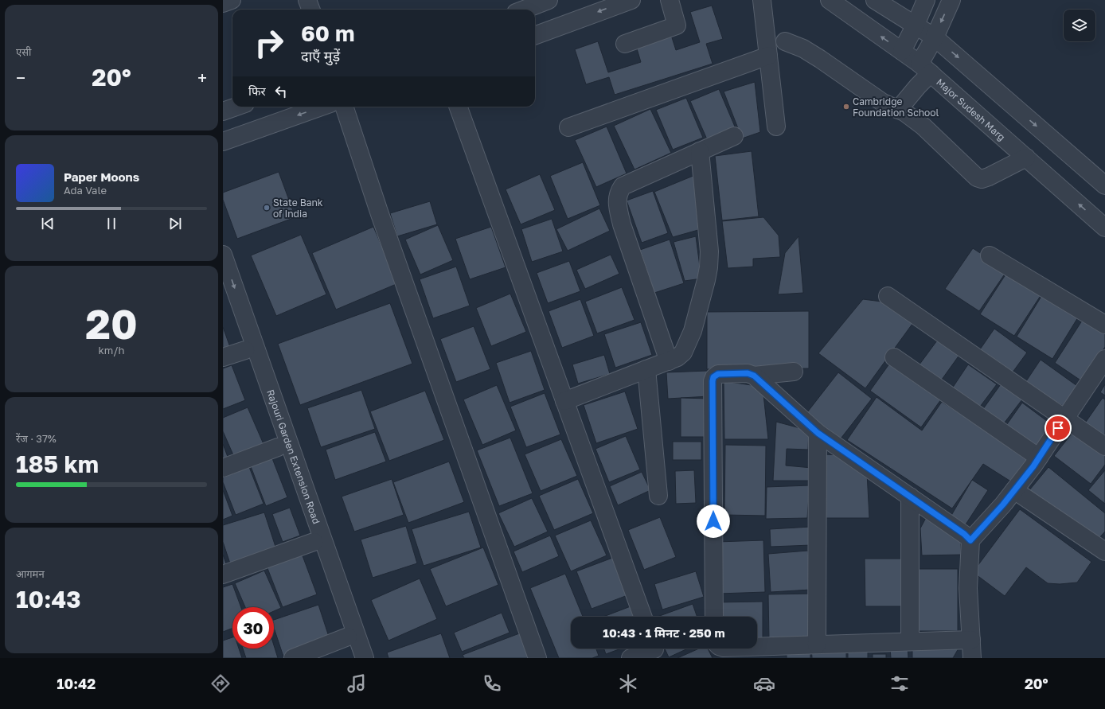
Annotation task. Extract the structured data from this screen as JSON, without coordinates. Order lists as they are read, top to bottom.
{
  "streets": {
    "street": ["Major Sudesh Marg", "Rajouri Garden Extension Road"]
  },
  "places": ["Cambridge Foundation School", "State Bank of India"],
  "page": {
    "tile": [
      "एसी",
      ["20", "km/h"],
      ["रेंज · 37%", "185 km"],
      ["आगमन", "10:43"]
    ],
    "turn": ["60 m", "दाएँ मुड़ें"],
    "heat": ["−", "20°", "+"],
    "then": "फिर",
    "song": ["Paper Moons", "Ada Vale"],
    "limit": "30",
    "trip": "10:43 · 1 मिनट · 250 m",
    "tabs": ["10:42", "20°"]
  }
}
